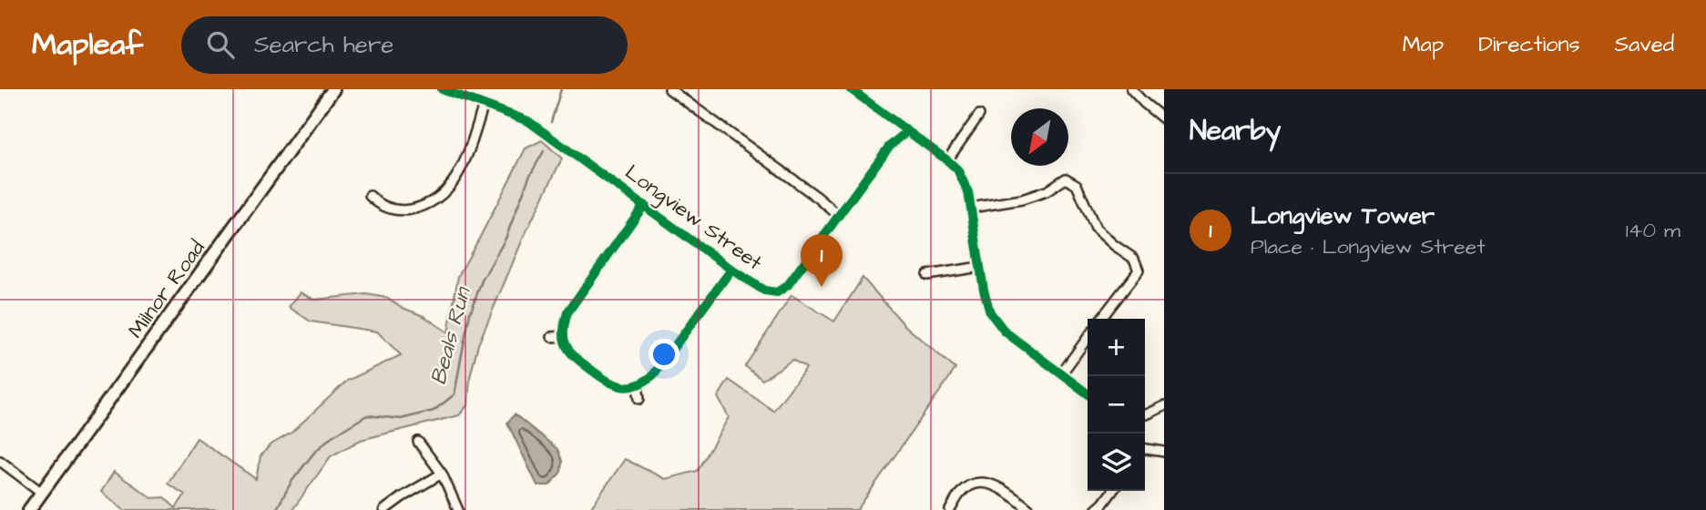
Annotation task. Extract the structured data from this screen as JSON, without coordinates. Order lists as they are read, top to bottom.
{
  "streets": {
    "main road": ["Milnor Road"],
    "street": ["Longview Street"]
  },
  "water": ["Beals Run"],
  "north": "bottom left",
  "page": {
    "header": "Mapleaf",
    "search": "Search here",
    "nav": ["Map", "Directions", "Saved"],
    "heading": "Nearby",
    "list": [
      {
        "mark": "1",
        "name": "Longview Tower",
        "note": "Place · Longview Street",
        "value": "140 m"
      }
    ],
    "pins": "1",
    "map_buttons": ["+", "−"]
  }
}
